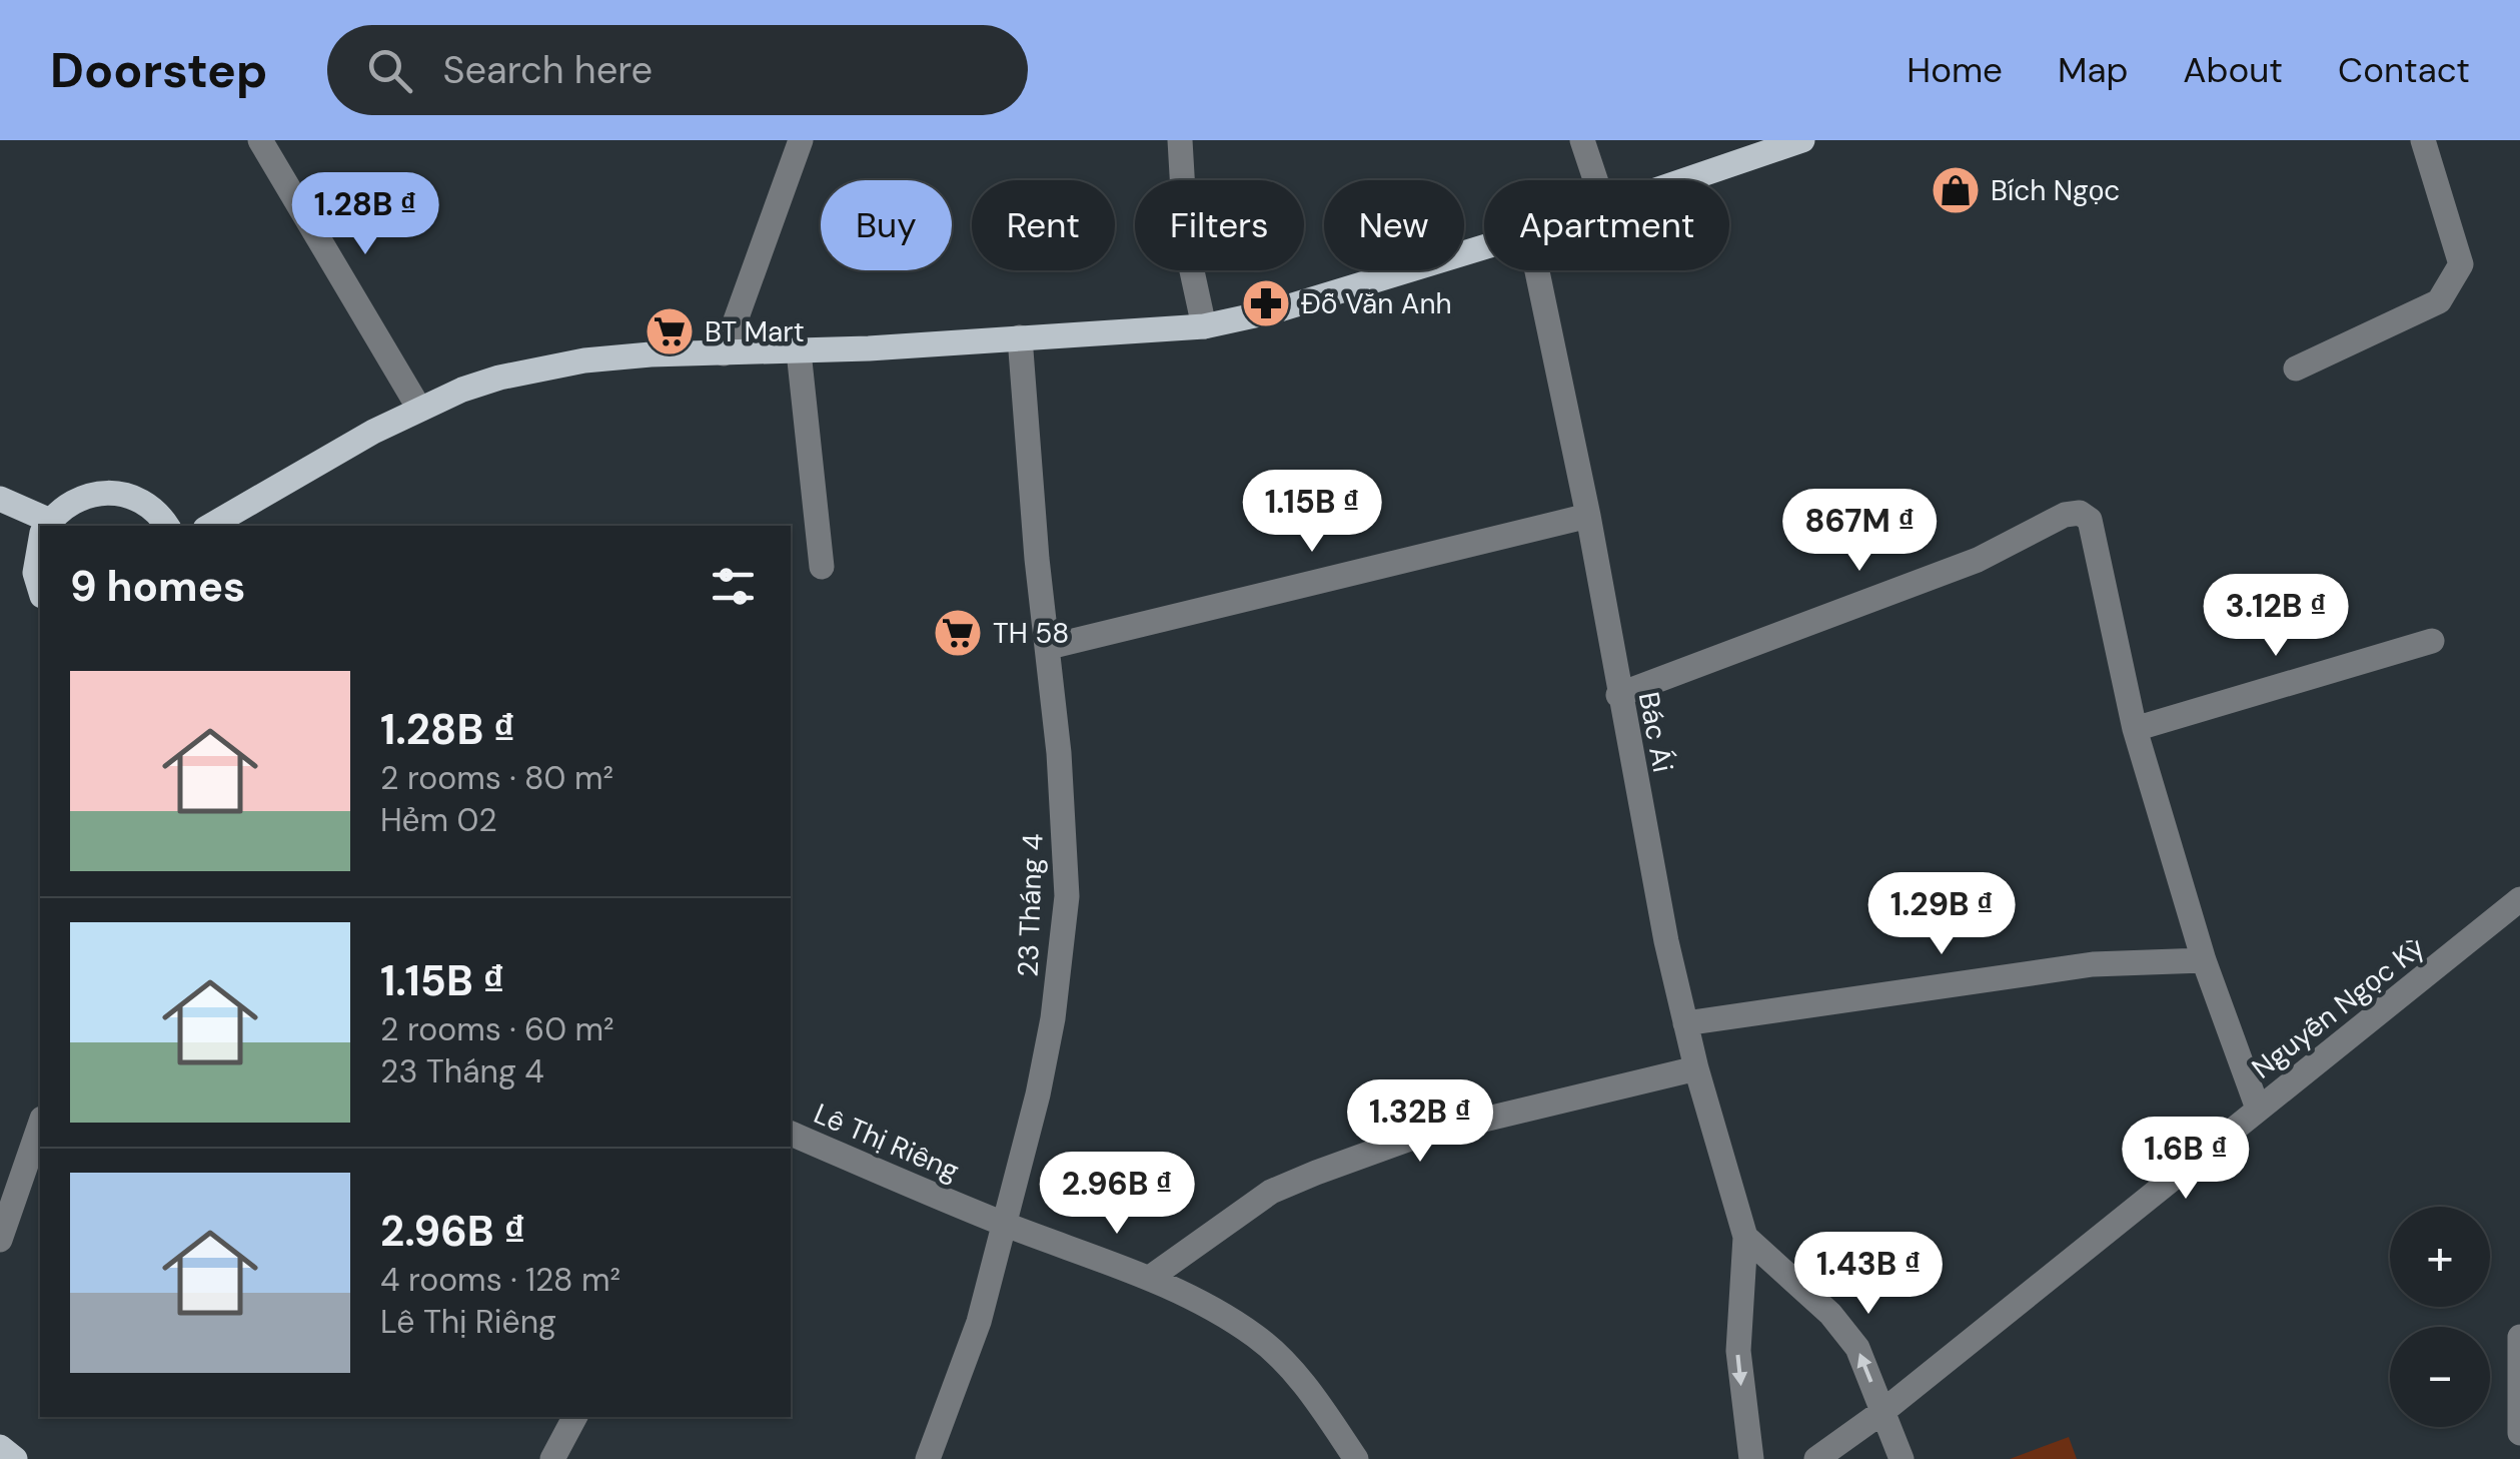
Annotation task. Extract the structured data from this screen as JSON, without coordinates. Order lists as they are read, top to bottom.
{
  "streets": {
    "street": [
      "Bác Ái",
      "23 Tháng 4",
      "Nguyễn Ngọc Kỳ",
      "Lê Thị Riêng"
    ]
  },
  "crossings": [
    ["23 Tháng 4", "Lê Thị Riêng"]
  ],
  "places": {
    "shop": ["Bích Ngọc"],
    "pharmacy": ["Đỗ Văn Anh"],
    "supermarket": ["BT Mart", "TH 58"]
  },
  "page": {
    "header": "Doorstep",
    "search": "Search here",
    "nav": [
      "Home",
      "Map",
      "About",
      "Contact"
    ],
    "price": [
      "1.28B ₫",
      "1.15B ₫",
      "867M ₫",
      "3.12B ₫",
      "1.29B ₫",
      "1.32B ₫",
      "1.6B ₫",
      "2.96B ₫",
      "1.43B ₫"
    ],
    "chip": [
      "Buy",
      "Rent",
      "Filters",
      "New",
      "Apartment"
    ],
    "heading": "9 homes",
    "list": [
      {
        "name": "1.28B ₫",
        "note": "2 rooms · 80 m² · Hẻm 02"
      },
      {
        "name": "1.15B ₫",
        "note": "2 rooms · 60 m² · 23 Tháng 4"
      },
      {
        "name": "2.96B ₫",
        "note": "4 rooms · 128 m² · Lê Thị Riêng"
      }
    ],
    "map_buttons": ["+", "−"]
  }
}
